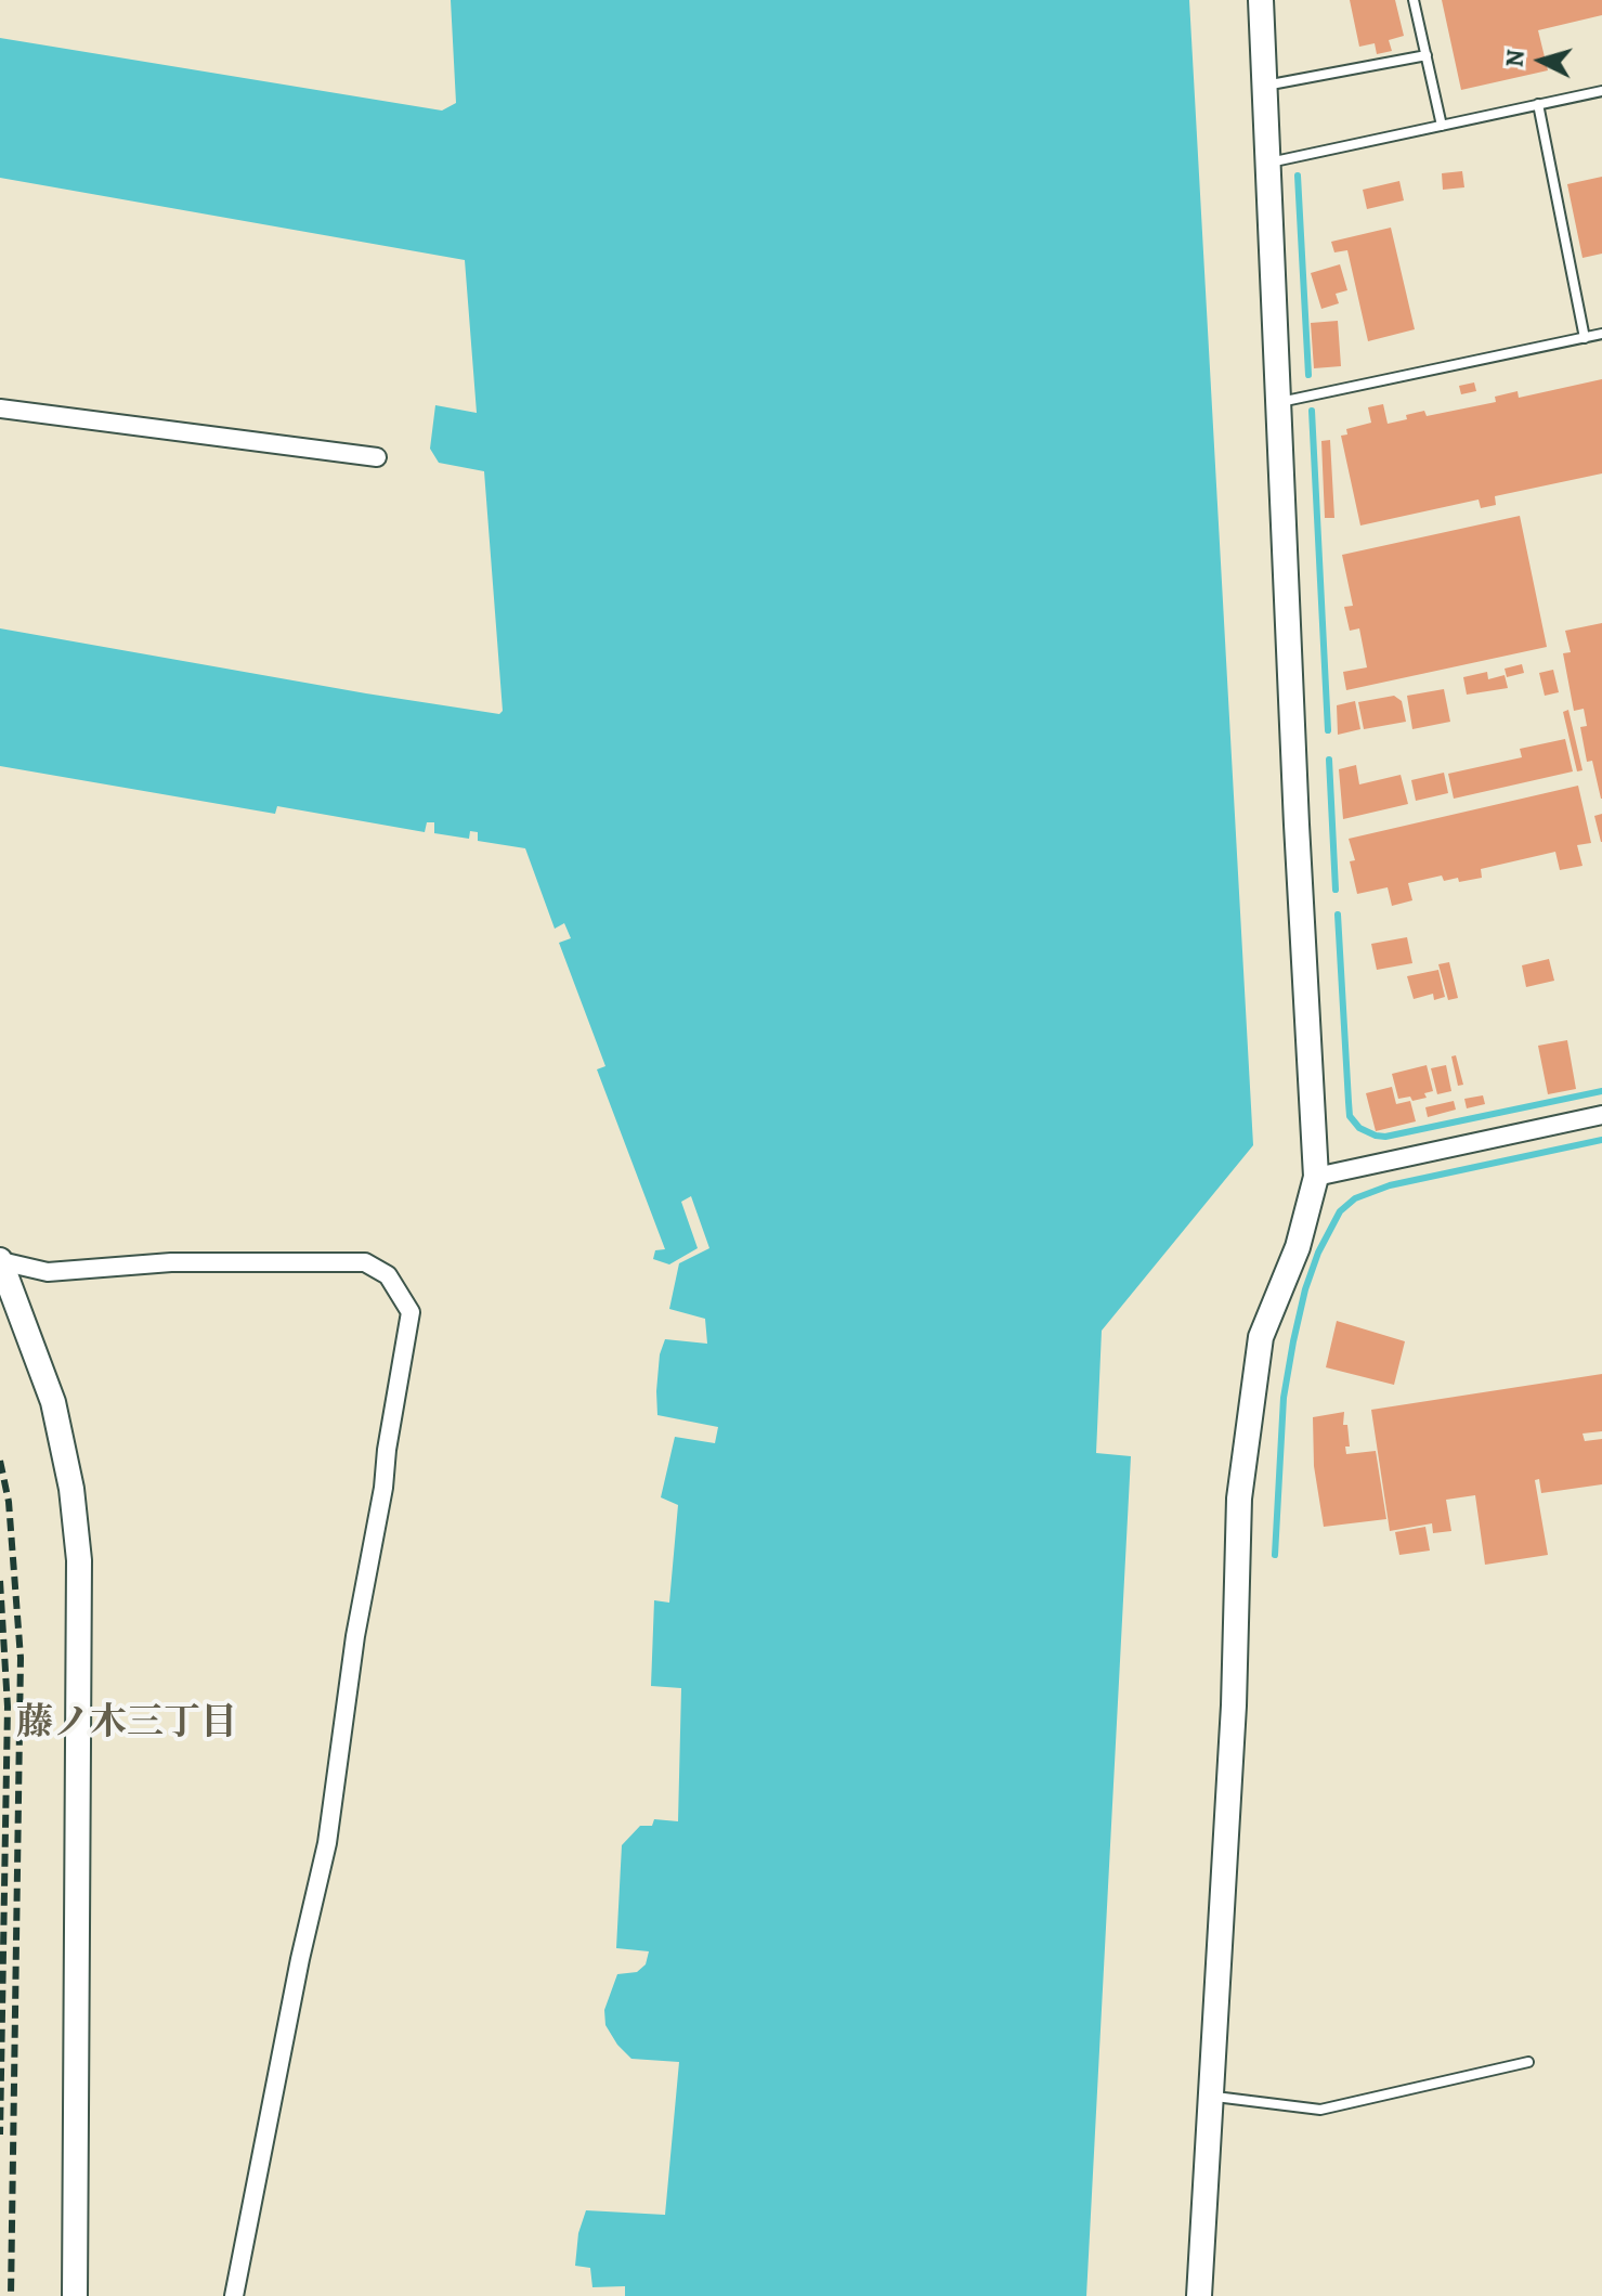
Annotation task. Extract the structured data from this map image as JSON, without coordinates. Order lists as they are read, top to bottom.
{
  "districts": ["藤ノ木三丁目"],
  "north": "left"
}
